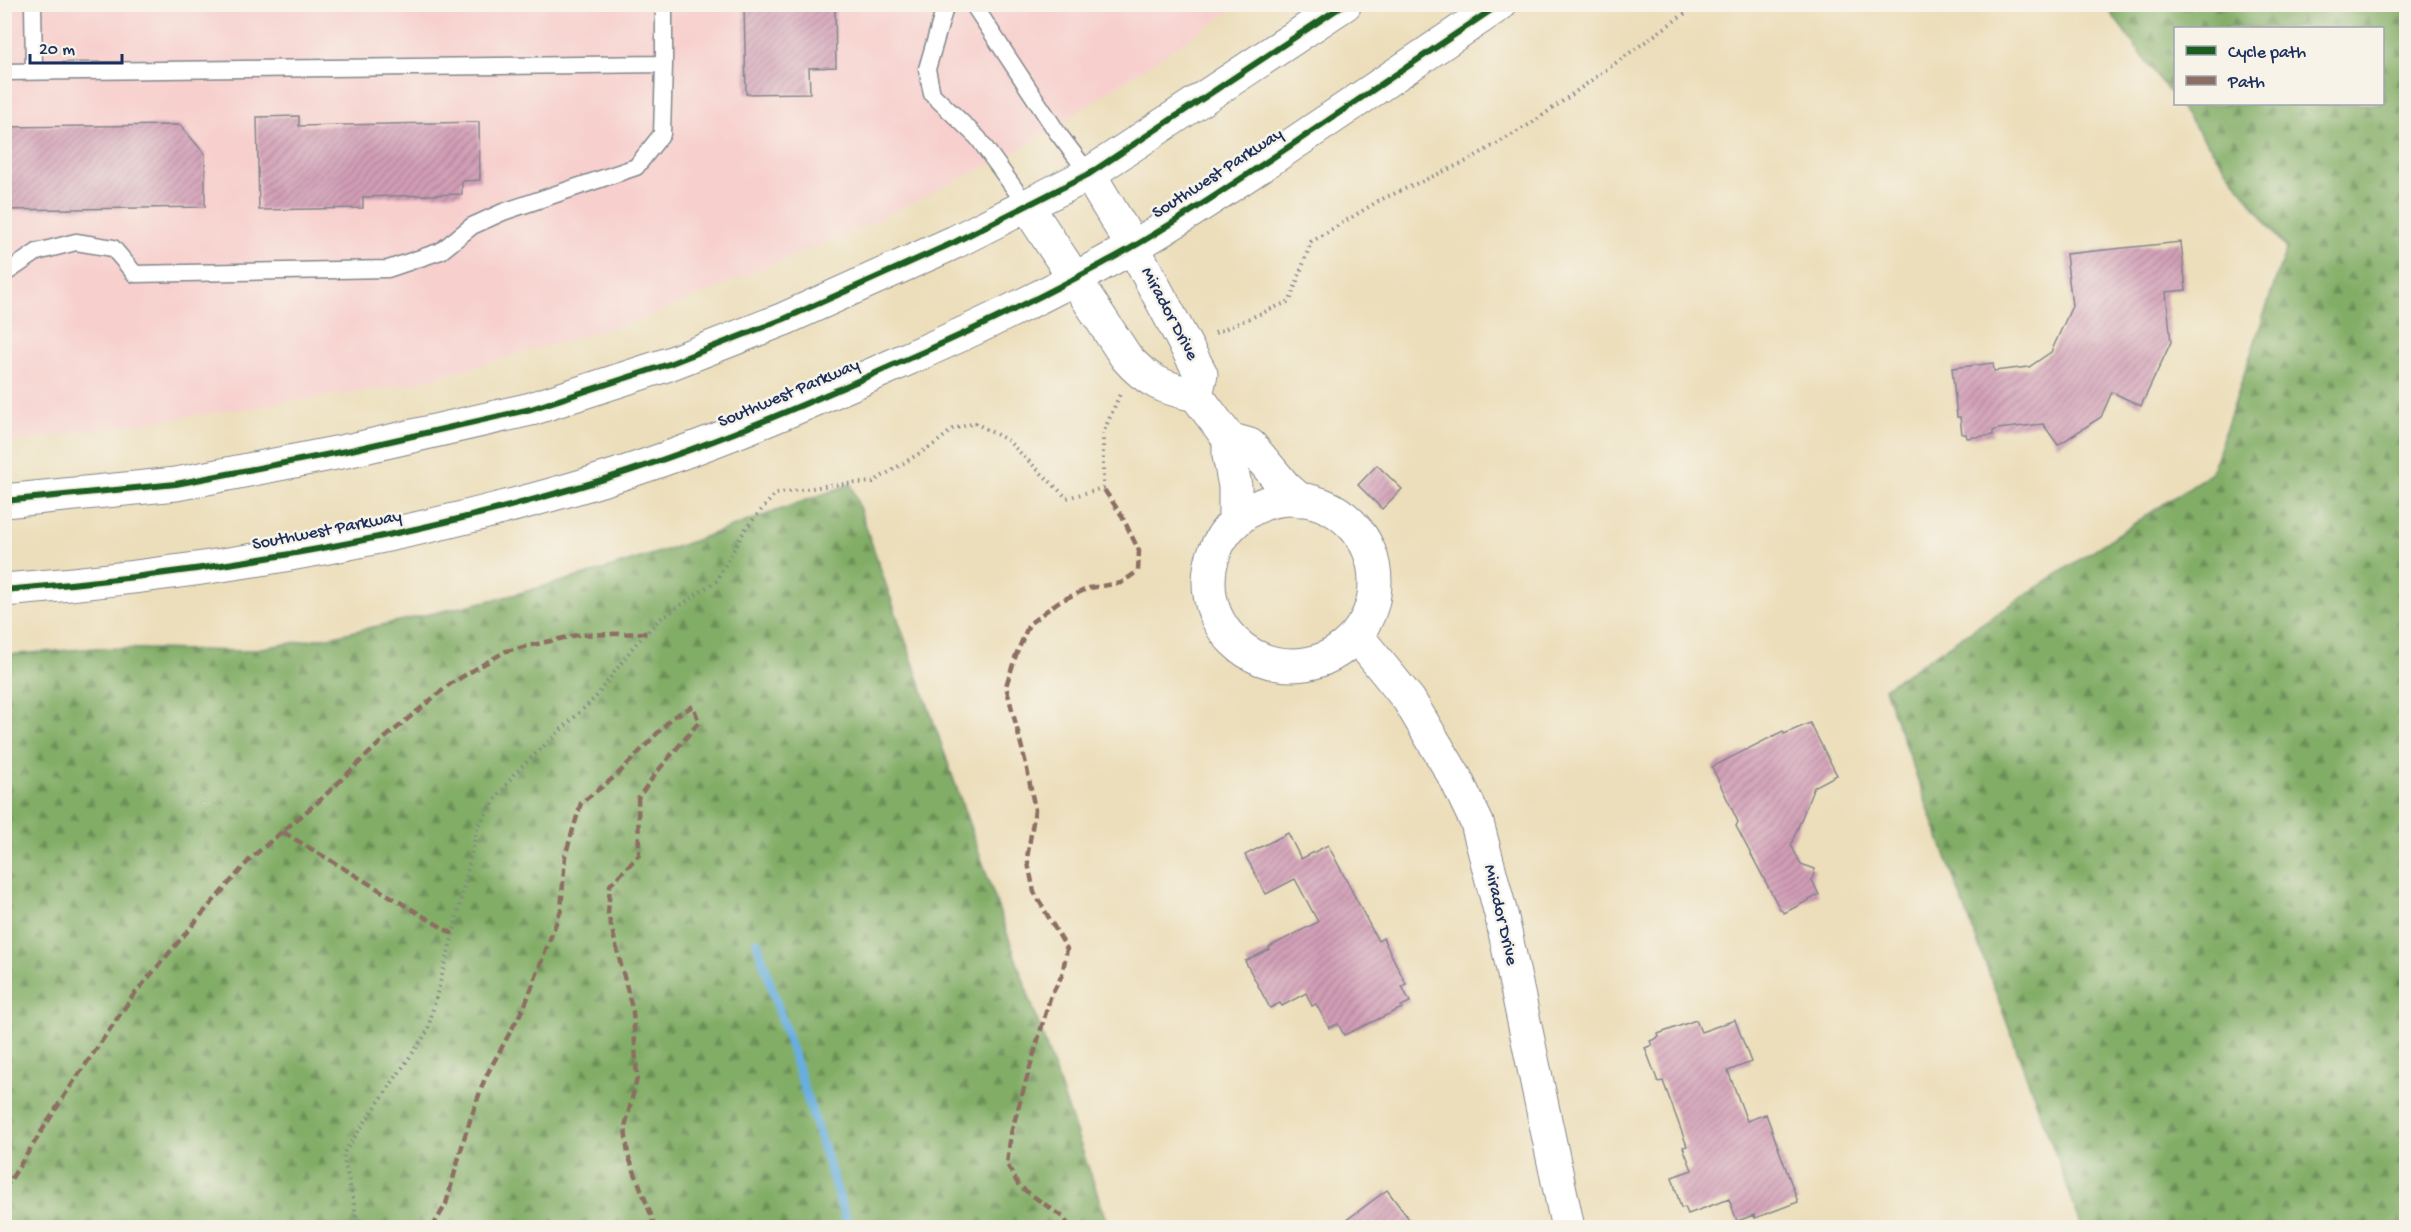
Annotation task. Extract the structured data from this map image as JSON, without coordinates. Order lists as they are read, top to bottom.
{
  "streets": {
    "main road": ["Southwest Parkway", "Mirador Drive"]
  },
  "crossings": [
    ["Southwest Parkway", "Mirador Drive"]
  ],
  "legend": ["Cycle path", "Path"],
  "scale_bar": "20 m"
}
